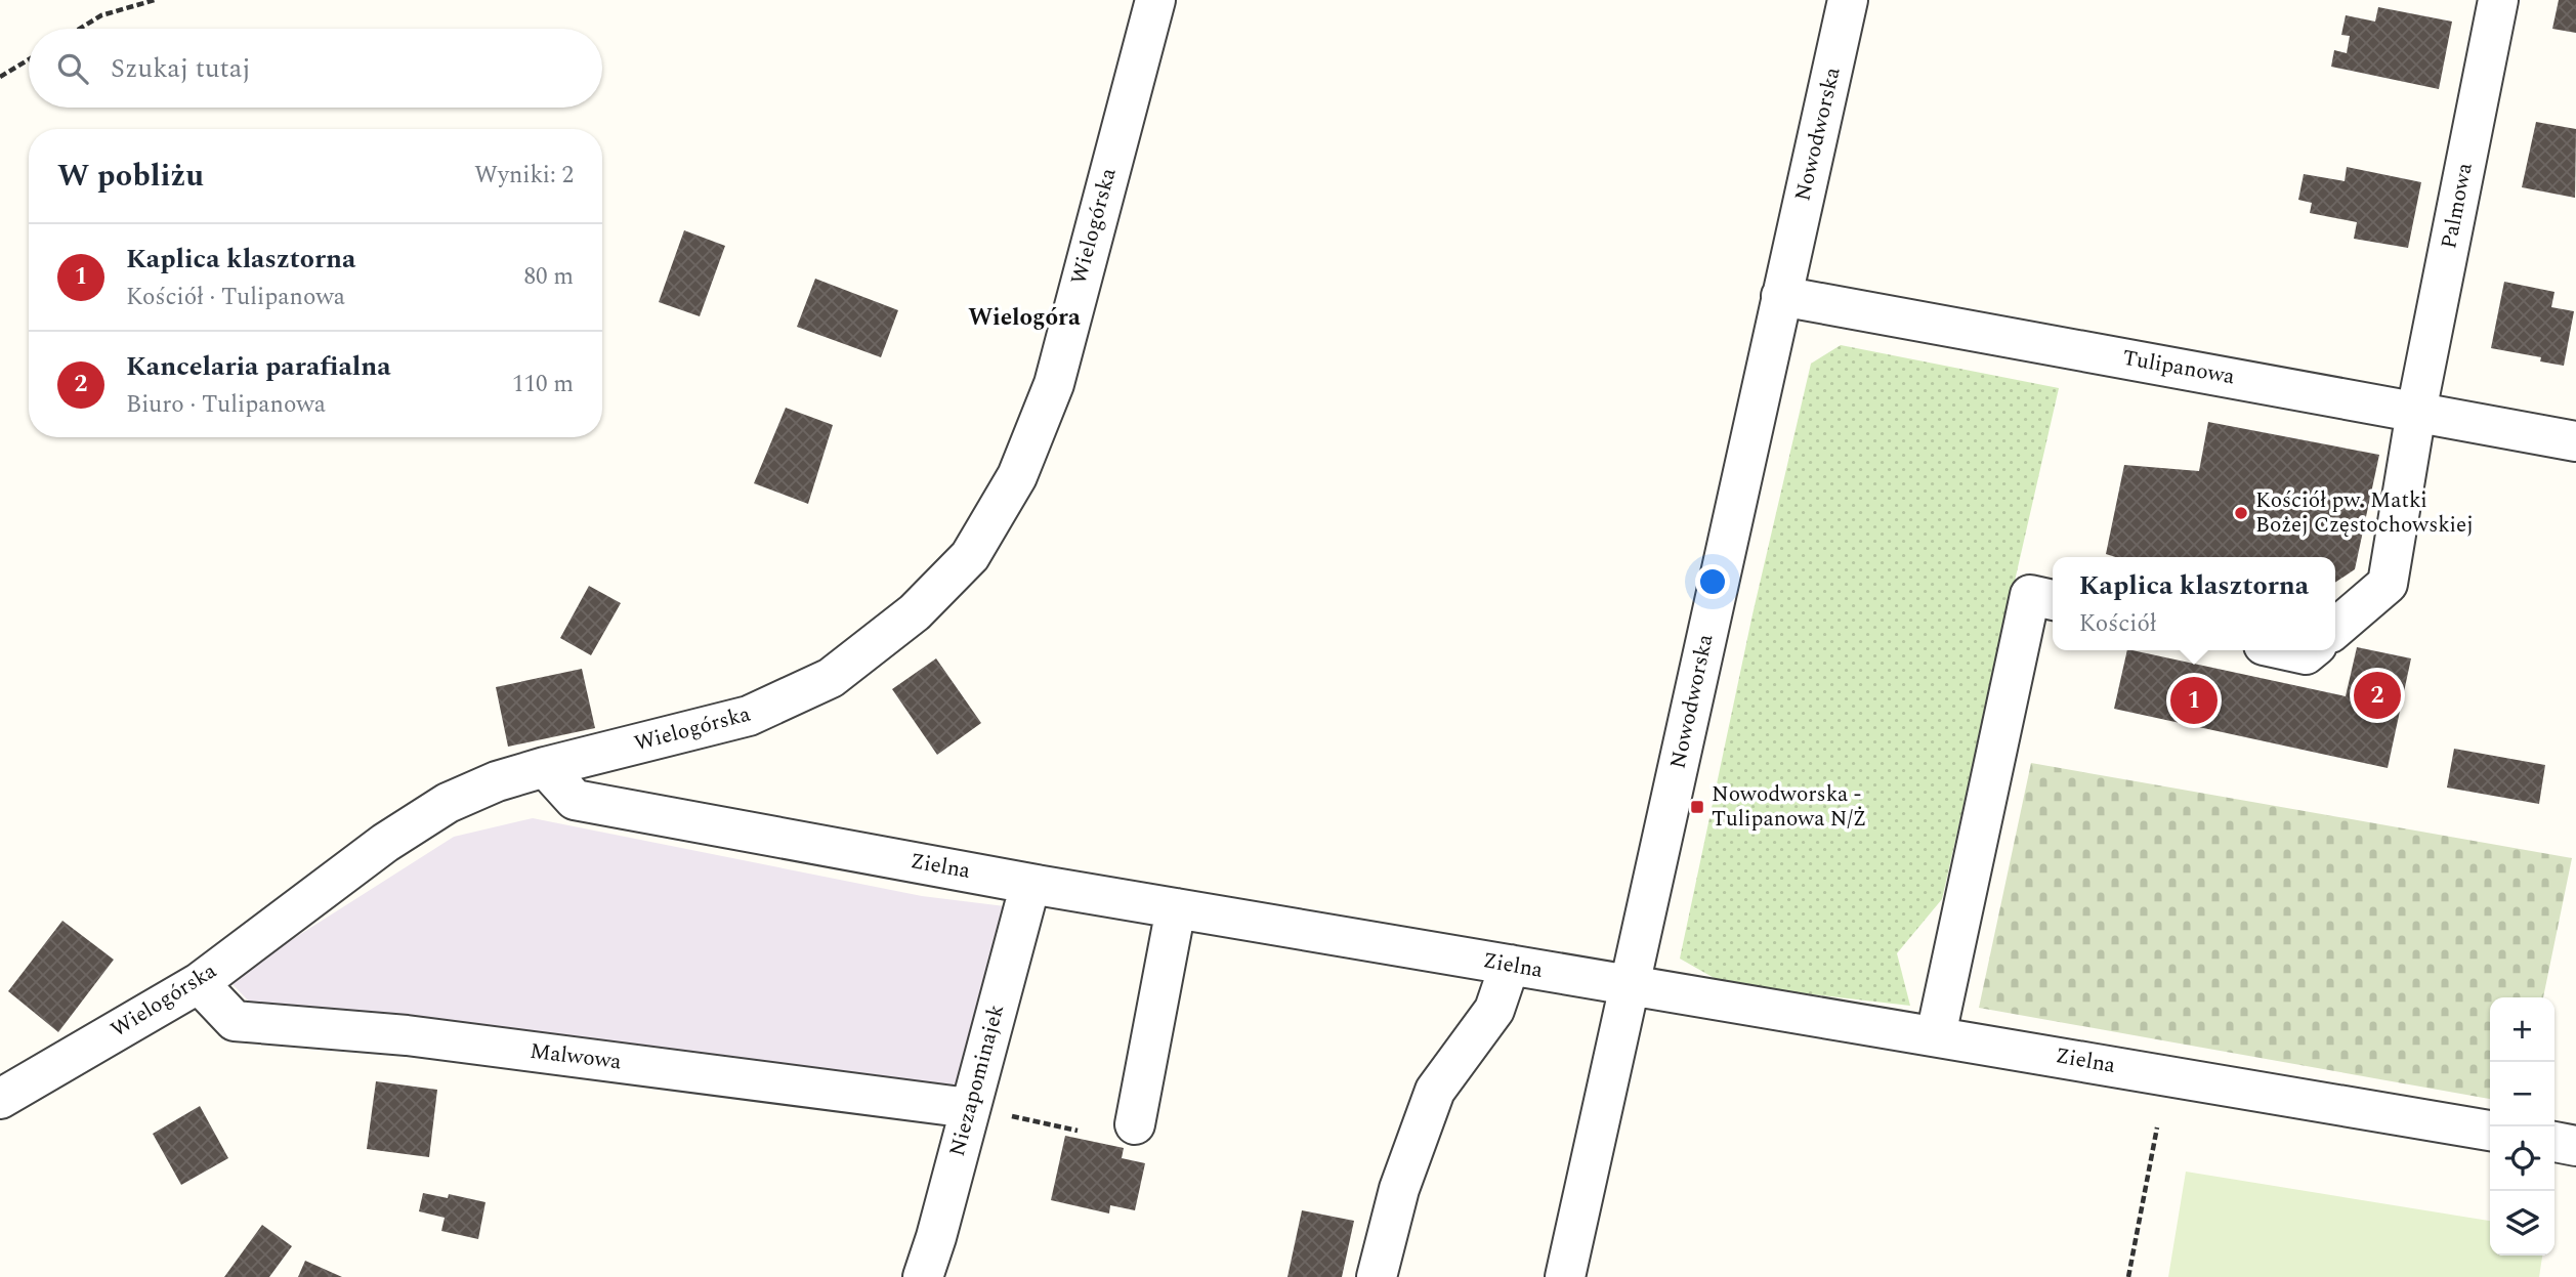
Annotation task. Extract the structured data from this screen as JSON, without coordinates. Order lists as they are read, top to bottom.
{
  "streets": {
    "street": [
      "Nowodworska",
      "Palmowa",
      "Wielogórska",
      "Tulipanowa",
      "Zielna",
      "Malwowa",
      "Niezapominajek"
    ]
  },
  "crossings": [
    ["Nowodworska", "Tulipanowa"],
    ["Nowodworska", "Zielna"],
    ["Palmowa", "Tulipanowa"],
    ["Wielogórska", "Zielna"],
    ["Wielogórska", "Malwowa"],
    ["Zielna", "Niezapominajek"],
    ["Malwowa", "Niezapominajek"]
  ],
  "districts": ["Wielogóra"],
  "places": {
    "other": ["Kościół pw. Matki Bożej Częstochowskiej"],
    "transit": ["Nowodworska - Tulipanowa N/Ż"]
  },
  "page": {
    "search": "Szukaj tutaj",
    "heading": ["W pobliżu", "Wyniki: 2"],
    "list": [
      {
        "mark": "1",
        "name": "Kaplica klasztorna",
        "note": "Kościół · Tulipanowa",
        "value": "80 m"
      },
      {
        "mark": "2",
        "name": "Kancelaria parafialna",
        "note": "Biuro · Tulipanowa",
        "value": "110 m"
      }
    ],
    "popup": ["Kaplica klasztorna", "Kościół"],
    "pins": ["2", "1"],
    "map_buttons": ["+", "−"]
  }
}
